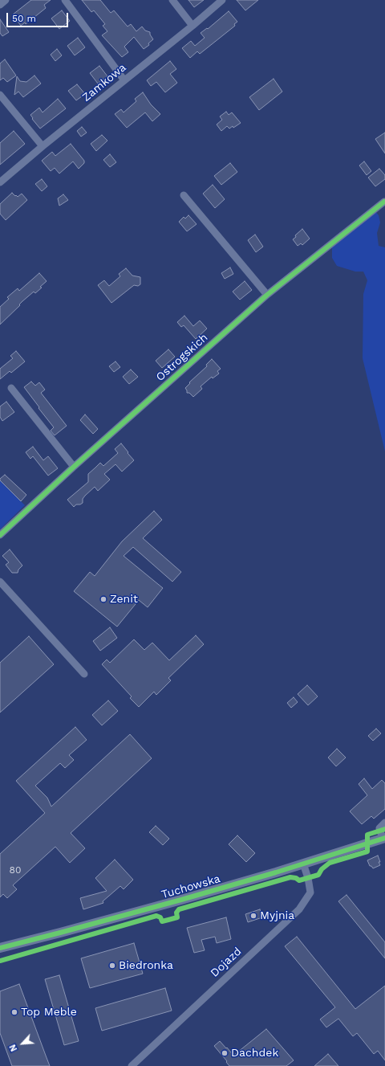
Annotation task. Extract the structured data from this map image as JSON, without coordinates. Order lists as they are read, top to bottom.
{
  "streets": {
    "street": [
      "Zamkowa",
      "Ostrogskich",
      "Tuchowska",
      "Dojazd"
    ]
  },
  "crossings": [
    ["Tuchowska", "Dojazd"]
  ],
  "places": [
    "Zenit",
    "Myjnia",
    "Biedronka",
    "Top Meble",
    "Dachdek"
  ],
  "house_numbers": ["80"],
  "scale_bar": "50 m",
  "north": "bottom left"
}
